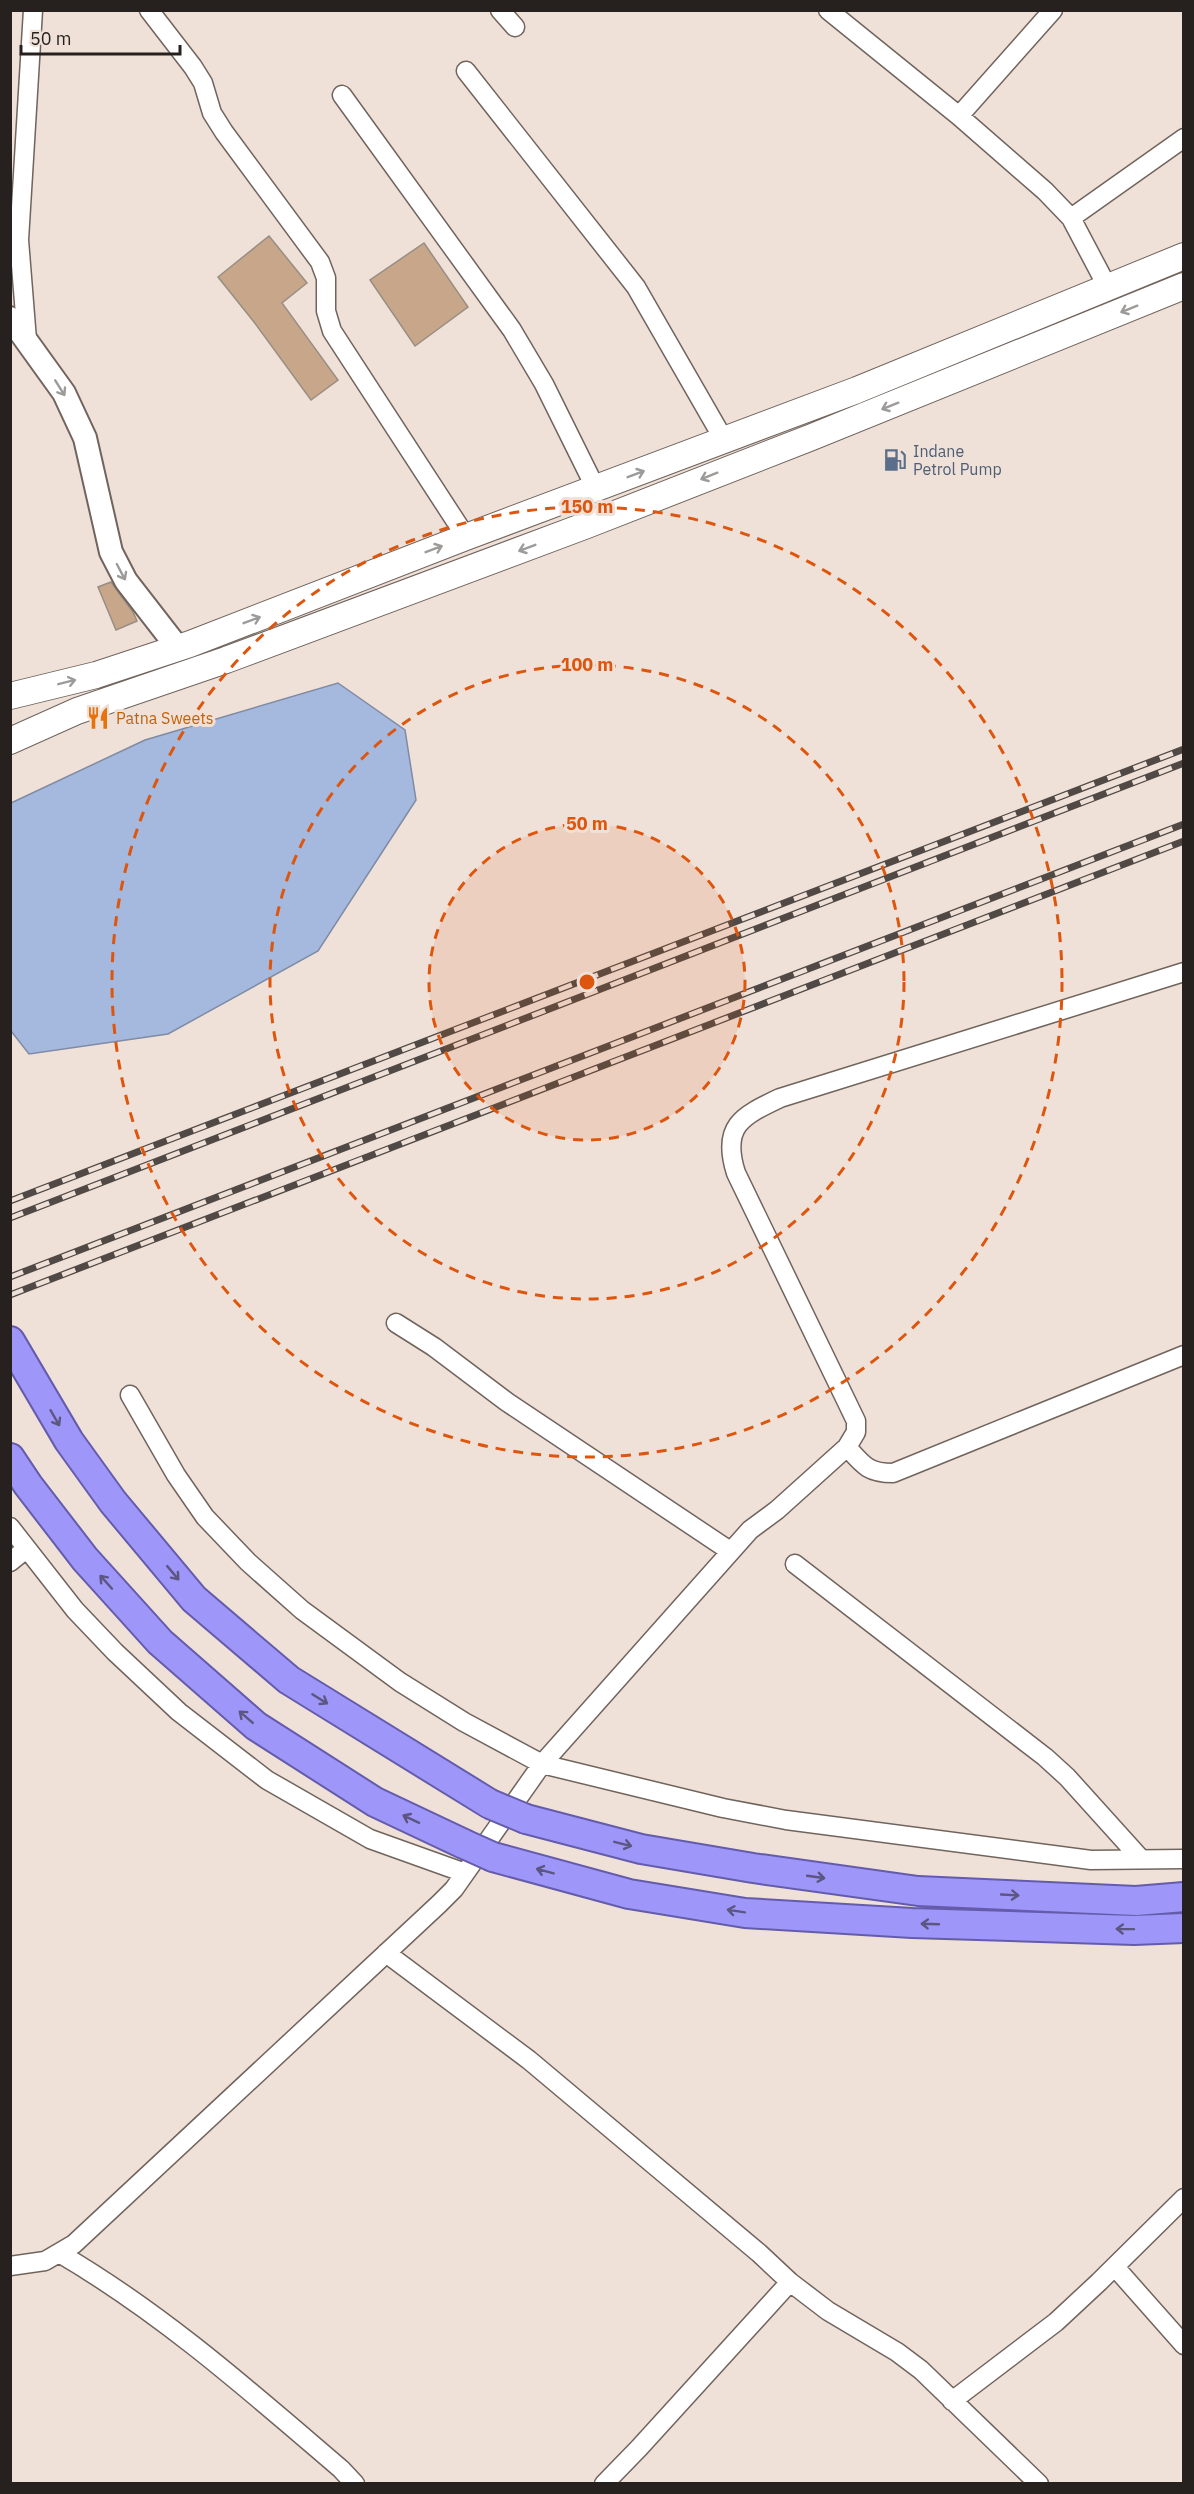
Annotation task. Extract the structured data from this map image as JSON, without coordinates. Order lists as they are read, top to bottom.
{
  "places": {
    "fuel station": ["Indane Petrol Pump"],
    "restaurant": ["Patna Sweets"]
  },
  "scale_bar": "50 m",
  "rings": ["150 m", "100 m", "50 m"]
}
